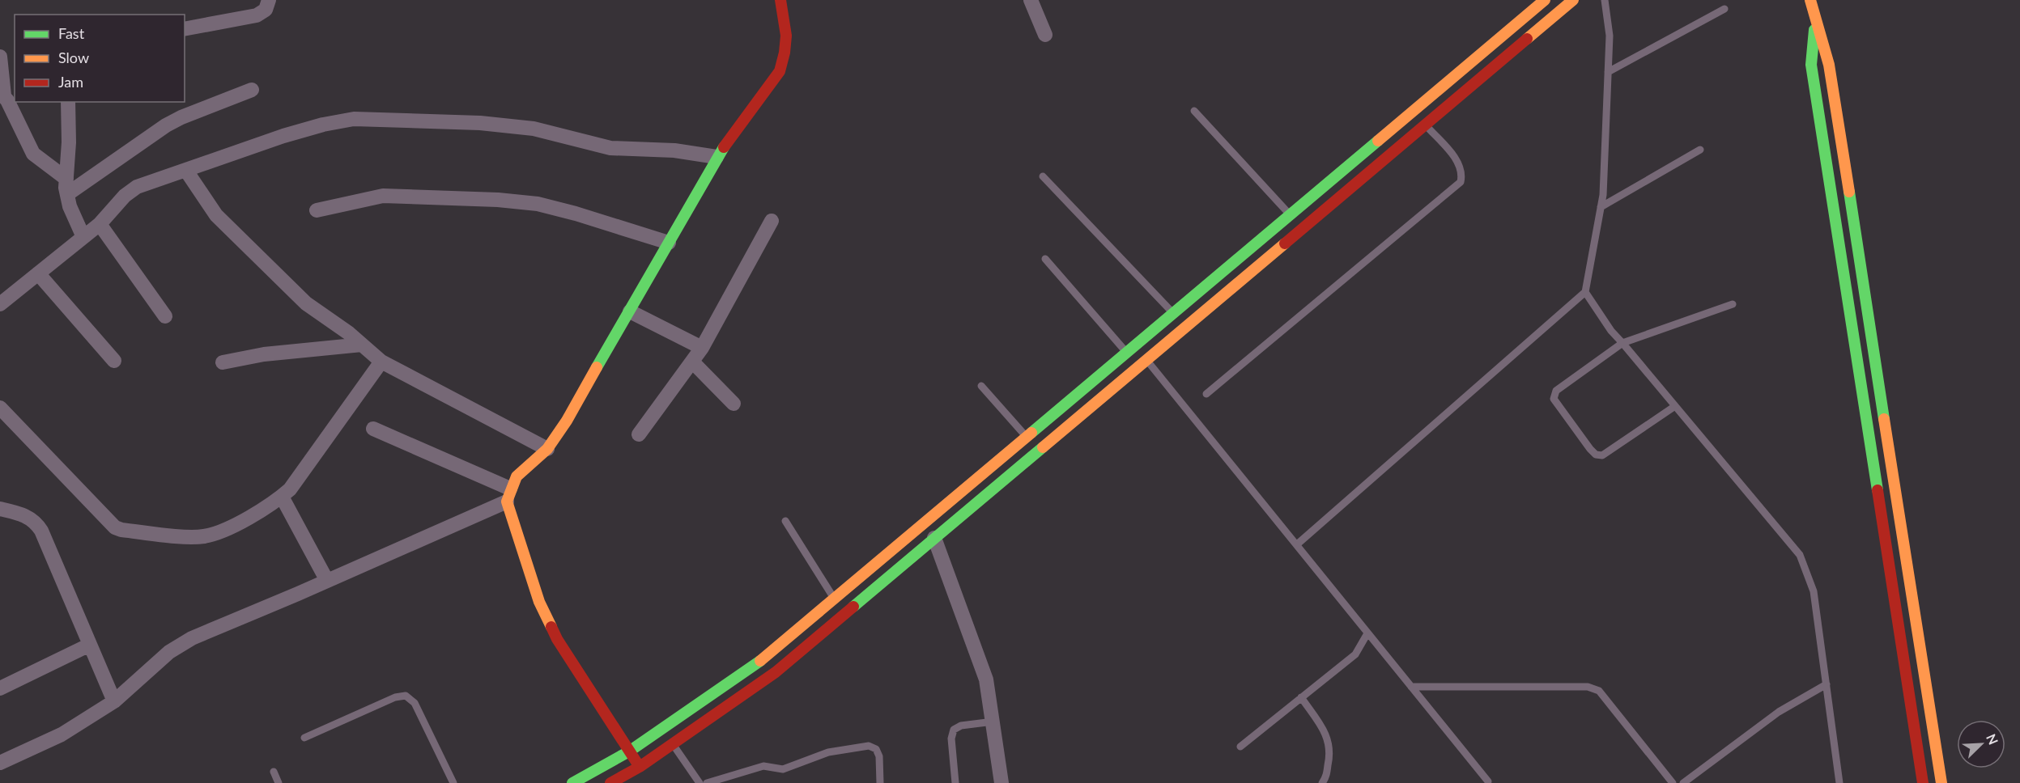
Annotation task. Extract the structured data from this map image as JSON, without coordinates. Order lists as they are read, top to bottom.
{
  "legend": ["Fast", "Slow", "Jam"],
  "north": "top right"
}
